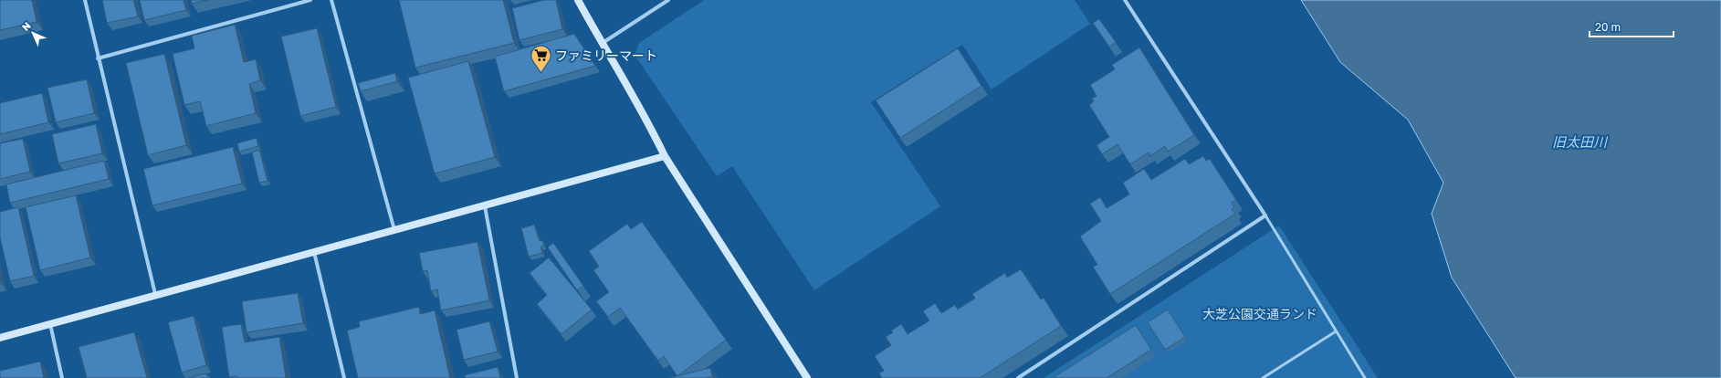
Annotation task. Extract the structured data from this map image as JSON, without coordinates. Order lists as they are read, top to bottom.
{
  "water": ["旧太田川"],
  "parks": ["大芝公園交通ランド"],
  "places": {
    "supermarket": ["ファミリーマート"]
  },
  "scale_bar": "20 m",
  "north": "top left"
}
